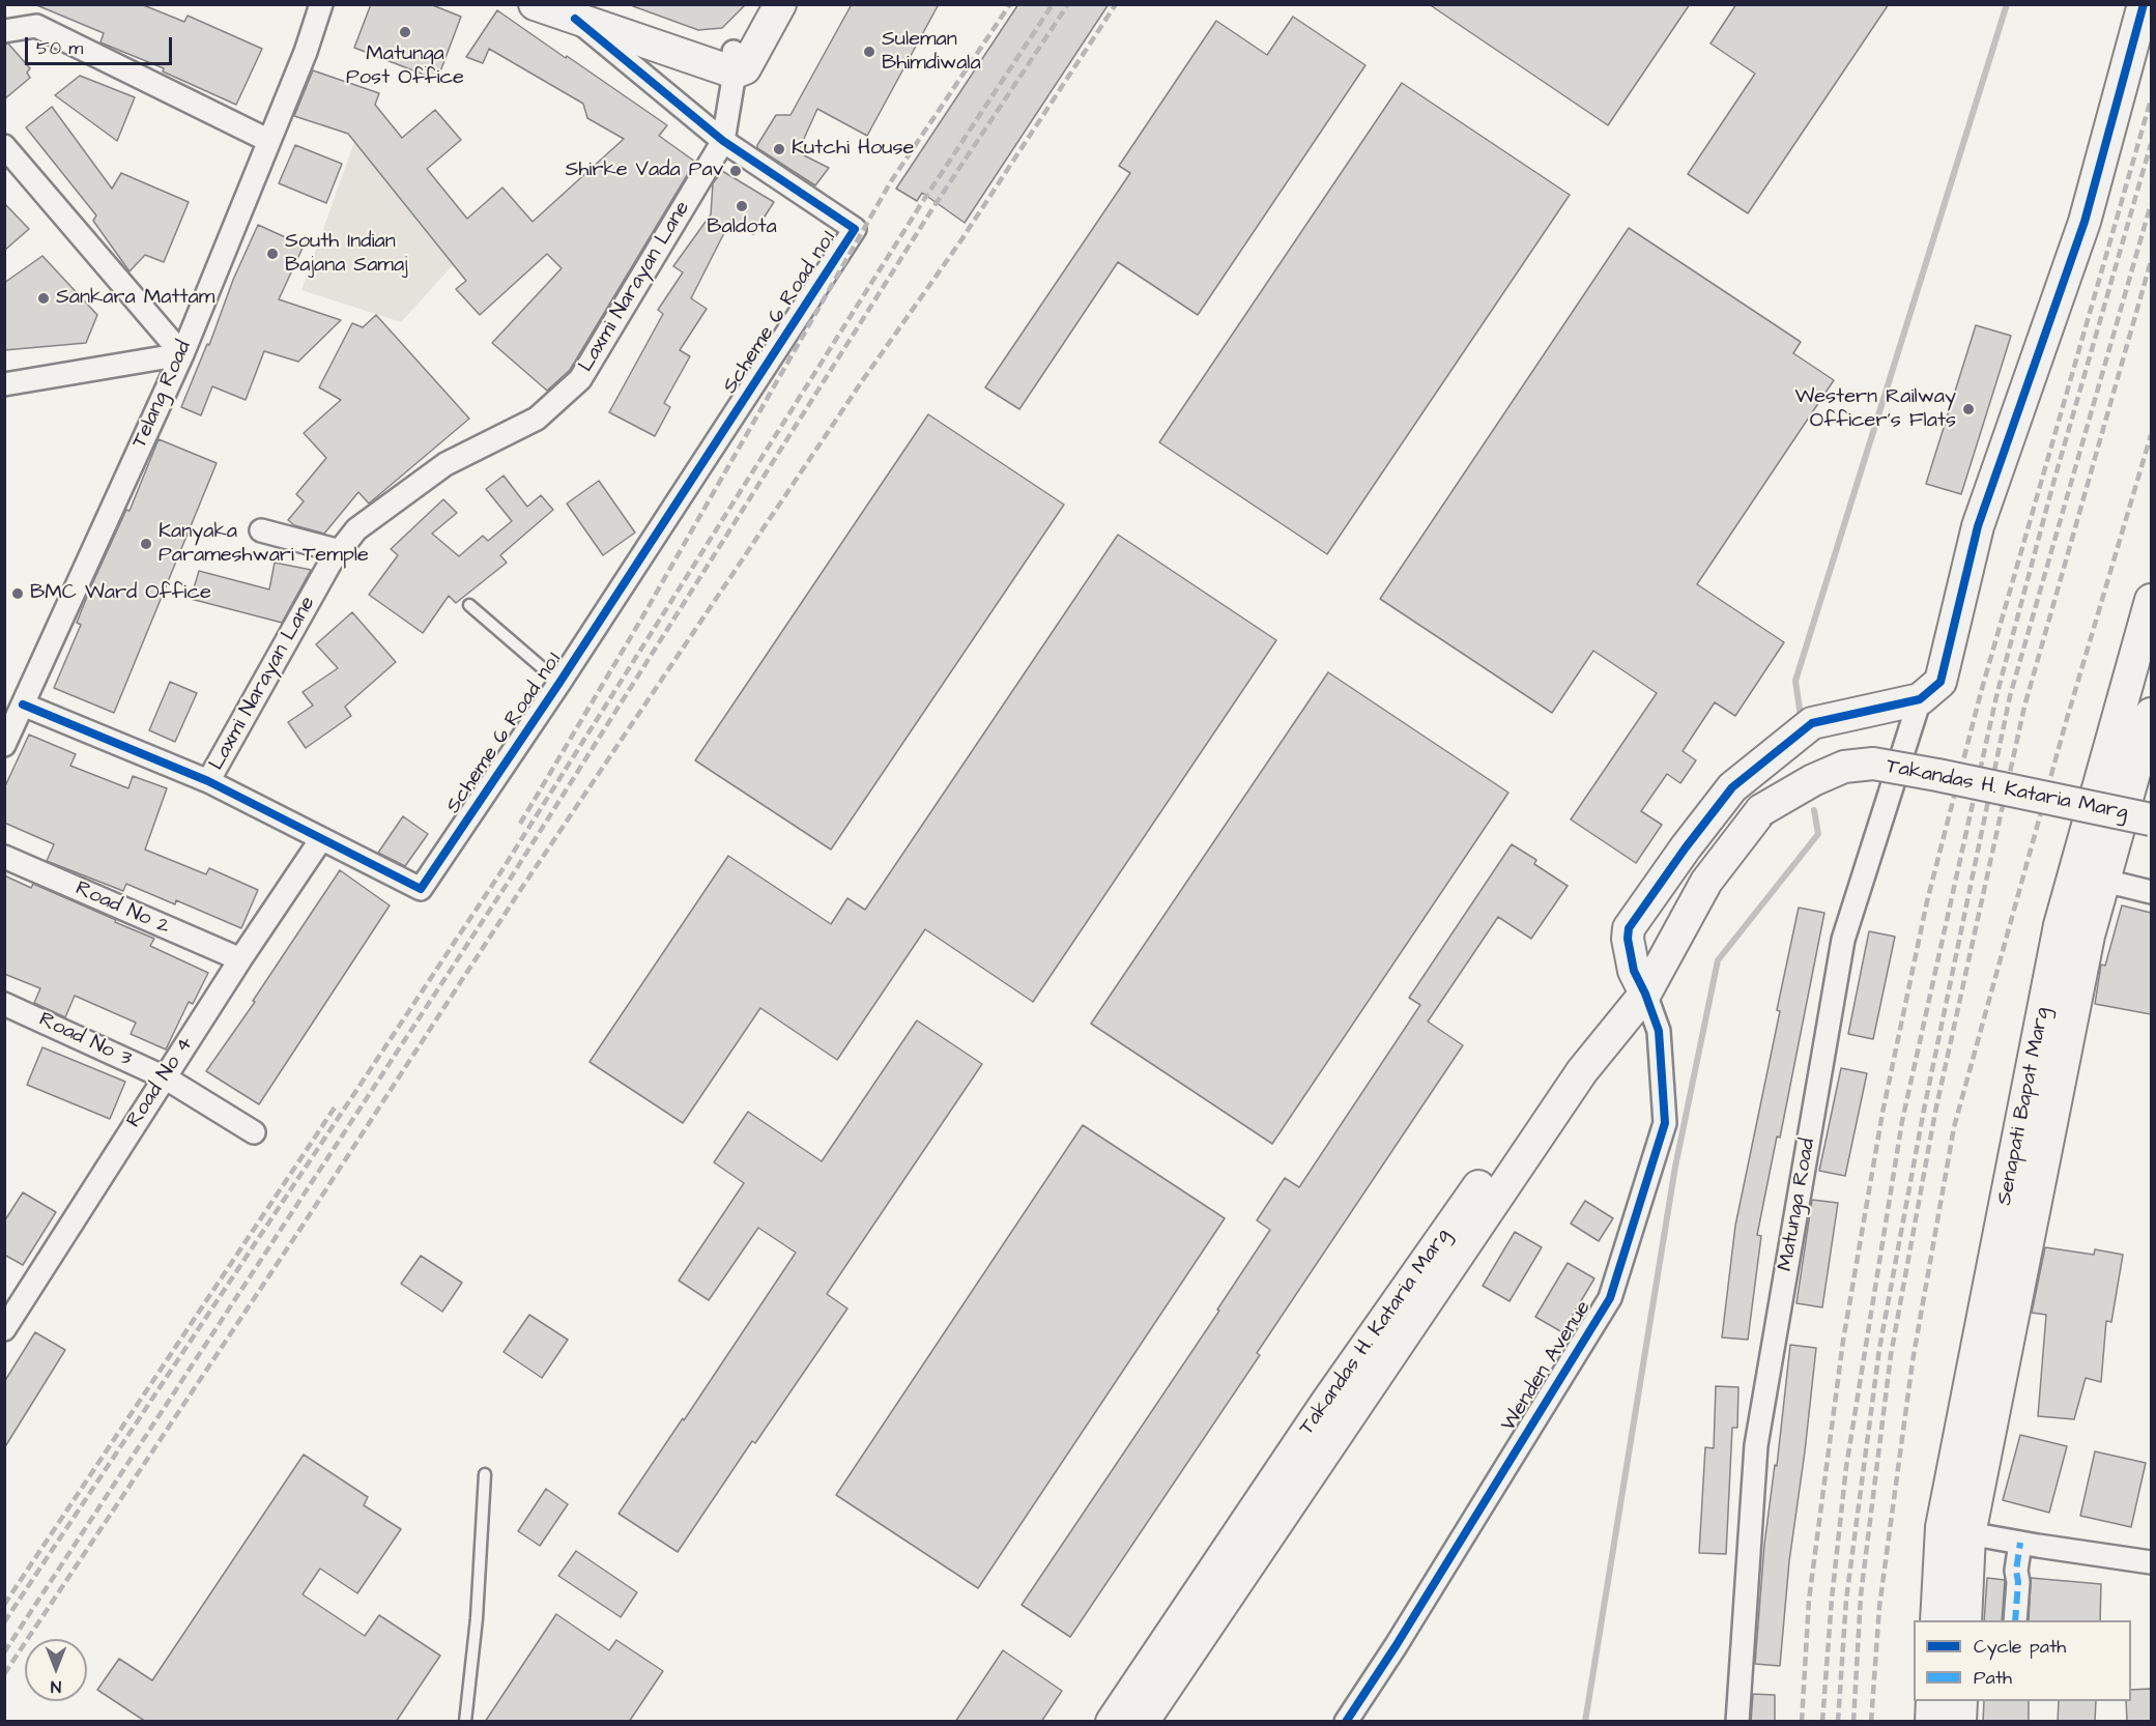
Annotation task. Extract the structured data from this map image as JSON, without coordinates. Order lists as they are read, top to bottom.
{
  "streets": {
    "main road": ["Takandas H. Kataria Marg", "Senapati Bapat Marg"],
    "street": [
      "Laxmi Narayan Lane",
      "Scheme 6 Road no.1",
      "Telang Road",
      "Road No 2",
      "Road No 3",
      "Road No 4",
      "Matunga Road",
      "Wenden Avenue"
    ]
  },
  "crossings": [
    ["Laxmi Narayan Lane", "Scheme 6 Road no.1"],
    ["Scheme 6 Road no.1", "Telang Road"],
    ["Scheme 6 Road no.1", "Road No 4"],
    ["Takandas H. Kataria Marg", "Wenden Avenue"],
    ["Road No 2", "Road No 4"],
    ["Road No 3", "Road No 4"]
  ],
  "places": [
    "Matunga Post Office",
    "Suleman Bhimdiwala",
    "Kutchi House",
    "Shirke Vada Pav",
    "Baldota",
    "South Indian Bajana Samaj",
    "Sankara Mattam",
    "Western Railway Officer's Flats",
    "Kanyaka Parameshwari Temple",
    "BMC Ward Office"
  ],
  "legend": ["Cycle path", "Path"],
  "scale_bar": "50 m",
  "north": "bottom"
}
